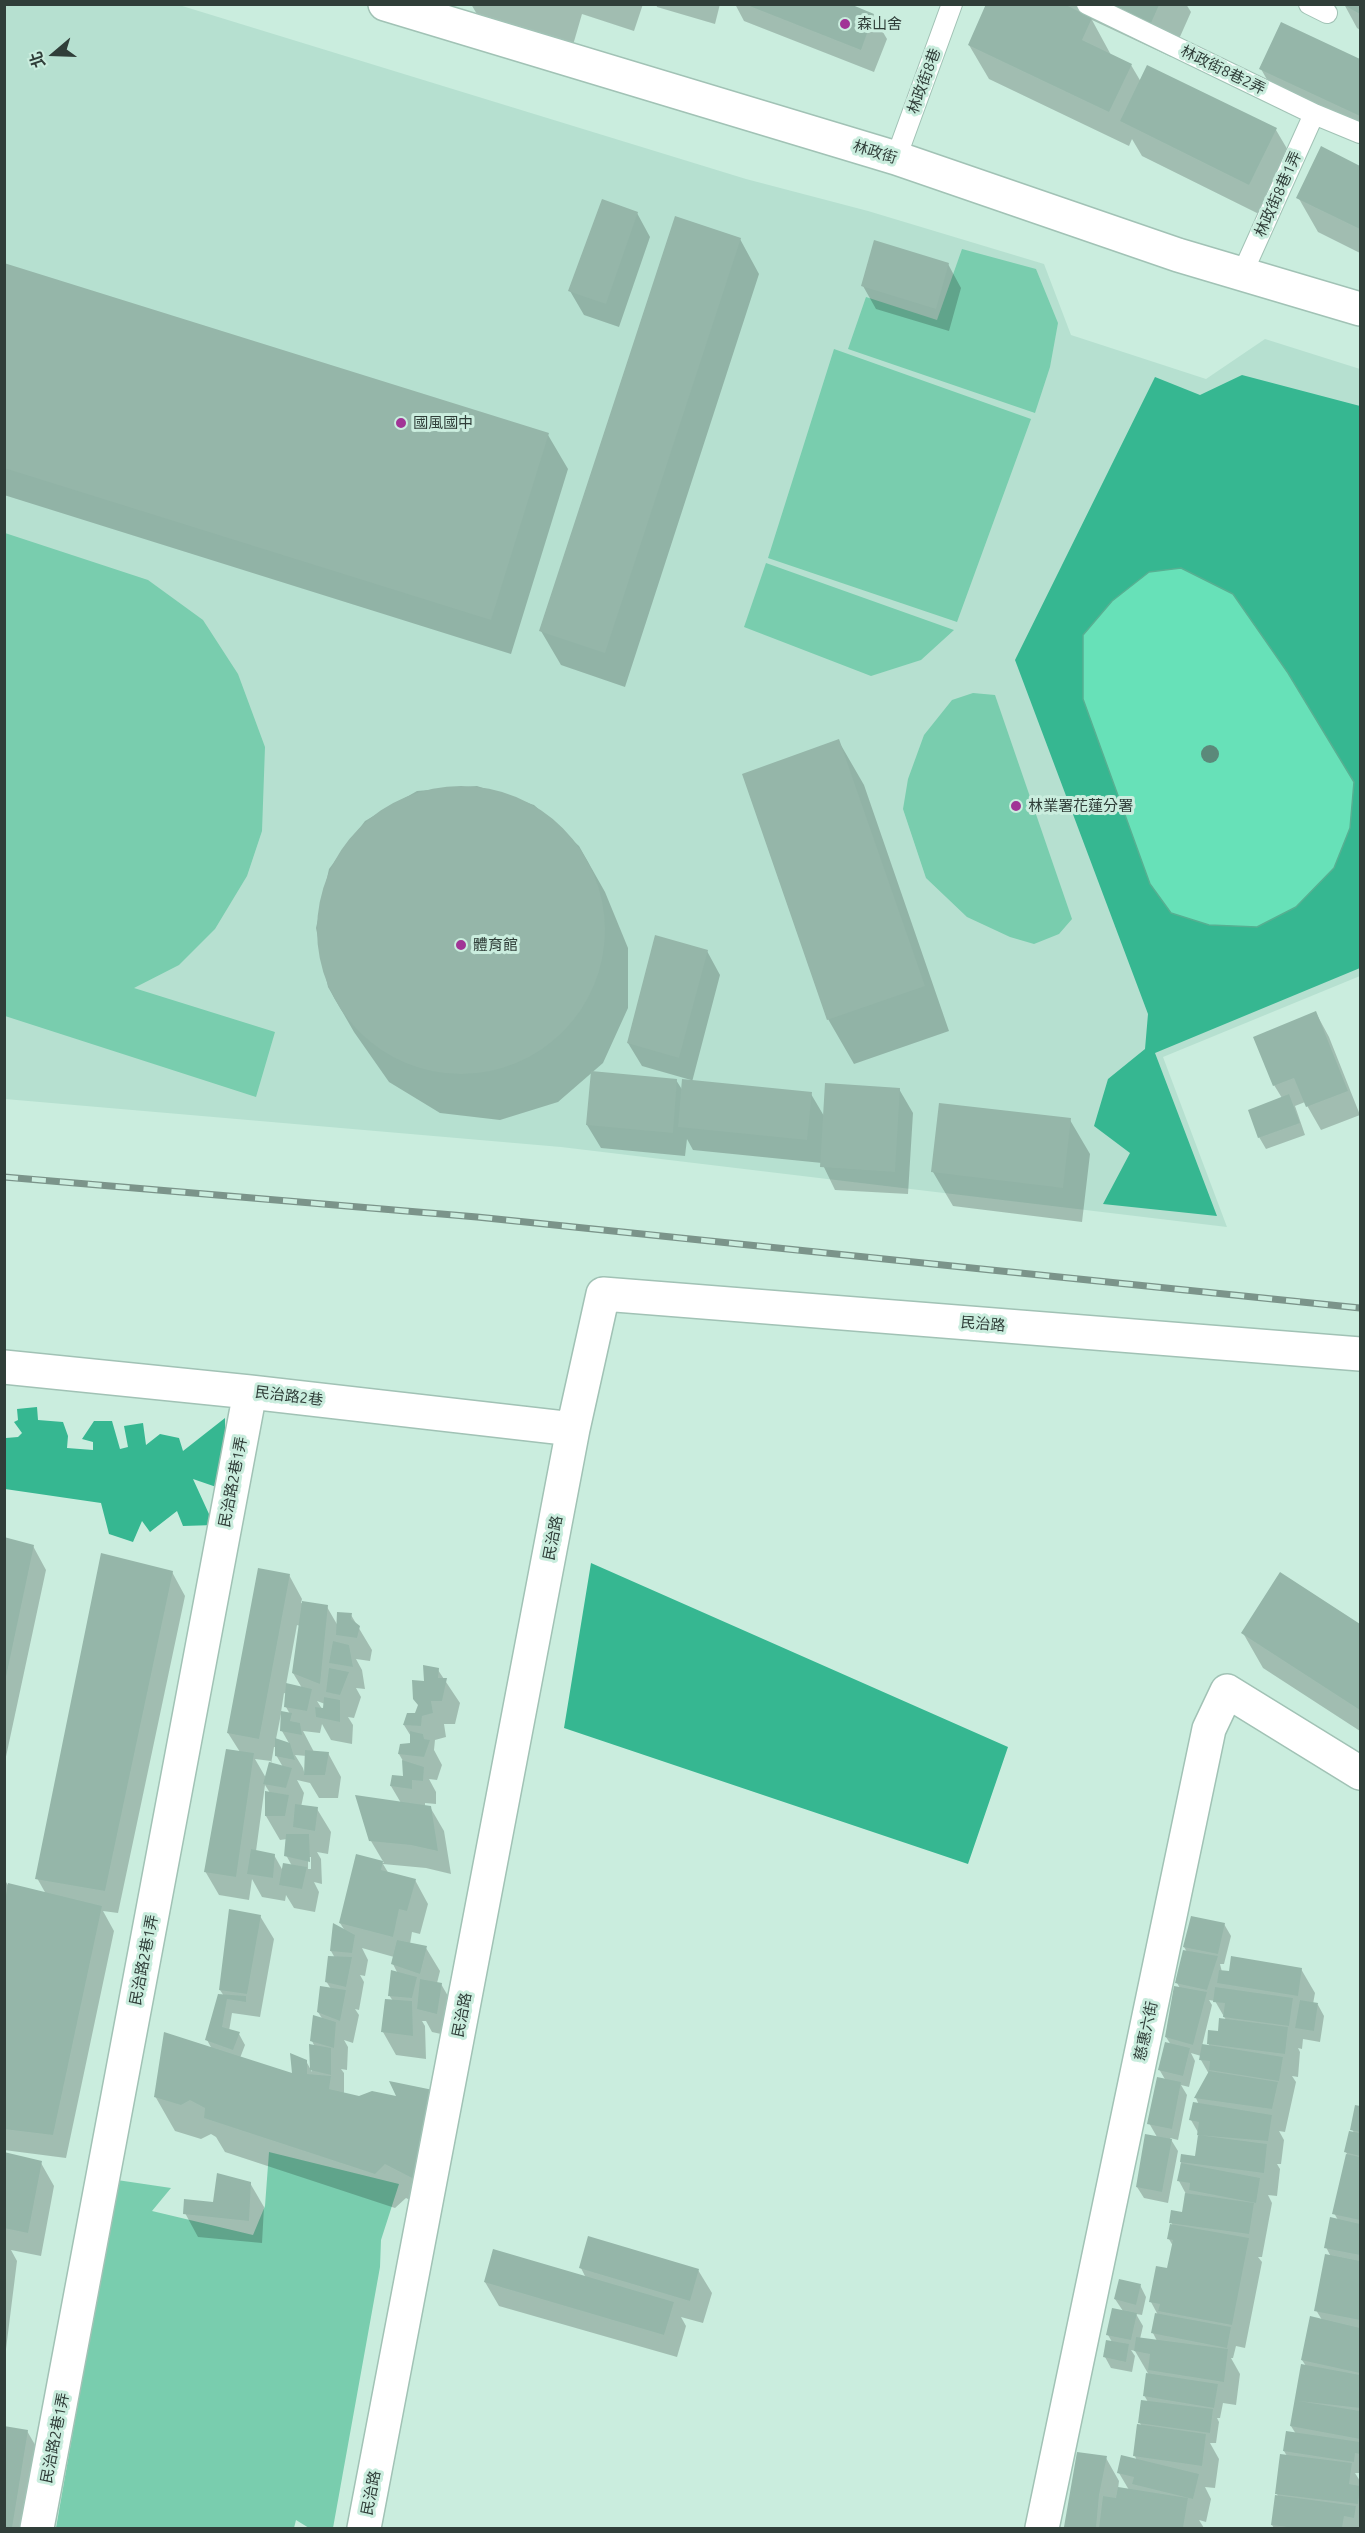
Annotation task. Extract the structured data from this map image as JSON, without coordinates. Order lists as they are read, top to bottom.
{
  "streets": {
    "street": [
      "林政街",
      "民治路",
      "民治路2巷",
      "民治路2巷1弄",
      "慈惠六街"
    ],
    "lane": ["林政街8巷2弄", "林政街8巷", "林政街8巷1弄"]
  },
  "crossings": [
    ["林政街8巷2弄", "林政街8巷1弄"],
    ["林政街8巷", "林政街"],
    ["林政街", "林政街8巷1弄"],
    ["民治路", "民治路2巷"],
    ["民治路2巷", "民治路2巷1弄"]
  ],
  "places": [
    "森山舍",
    "國風國中",
    "林業署花蓮分署",
    "體育館"
  ],
  "north": "left"
}
